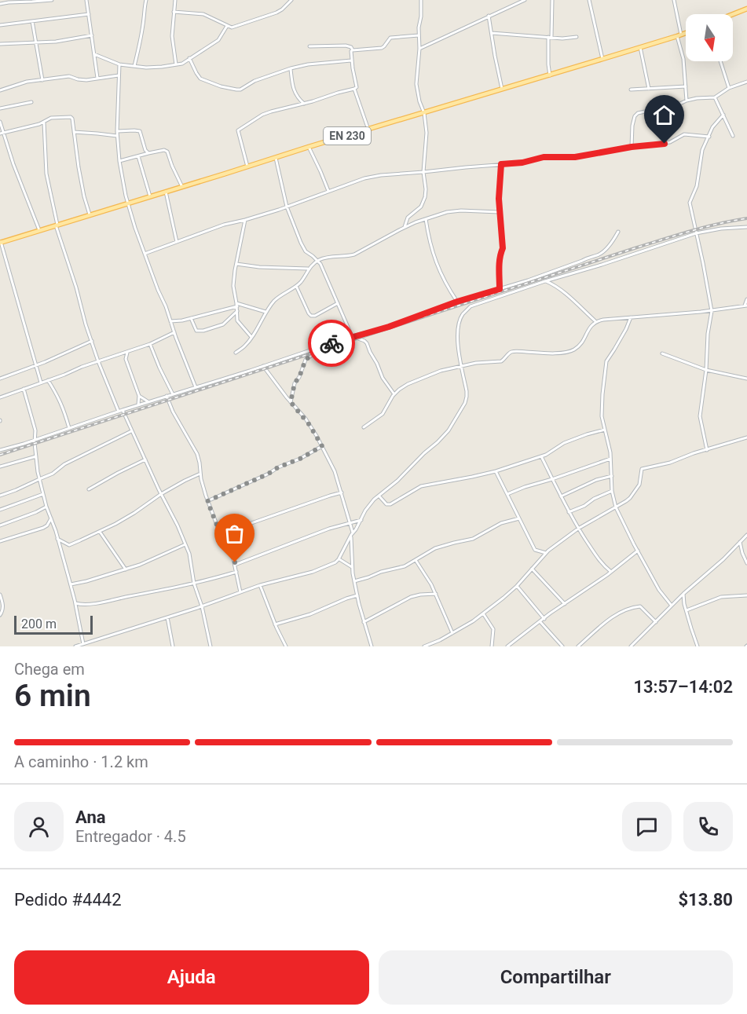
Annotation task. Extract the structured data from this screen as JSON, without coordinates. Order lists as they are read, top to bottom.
{
  "streets": {
    "main road": ["EN 230"]
  },
  "scale_bar": "200 m",
  "north": "bottom",
  "page": {
    "scale": "200 m",
    "heading": ["6 min", "Chega em", "13:57–14:02"],
    "panel": [
      "Ana",
      "Entregador · 4.5",
      "Pedido #4442",
      "$13.80"
    ],
    "bar": "A caminho · 1.2 km",
    "buttons": ["Ajuda", "Compartilhar"]
  }
}
